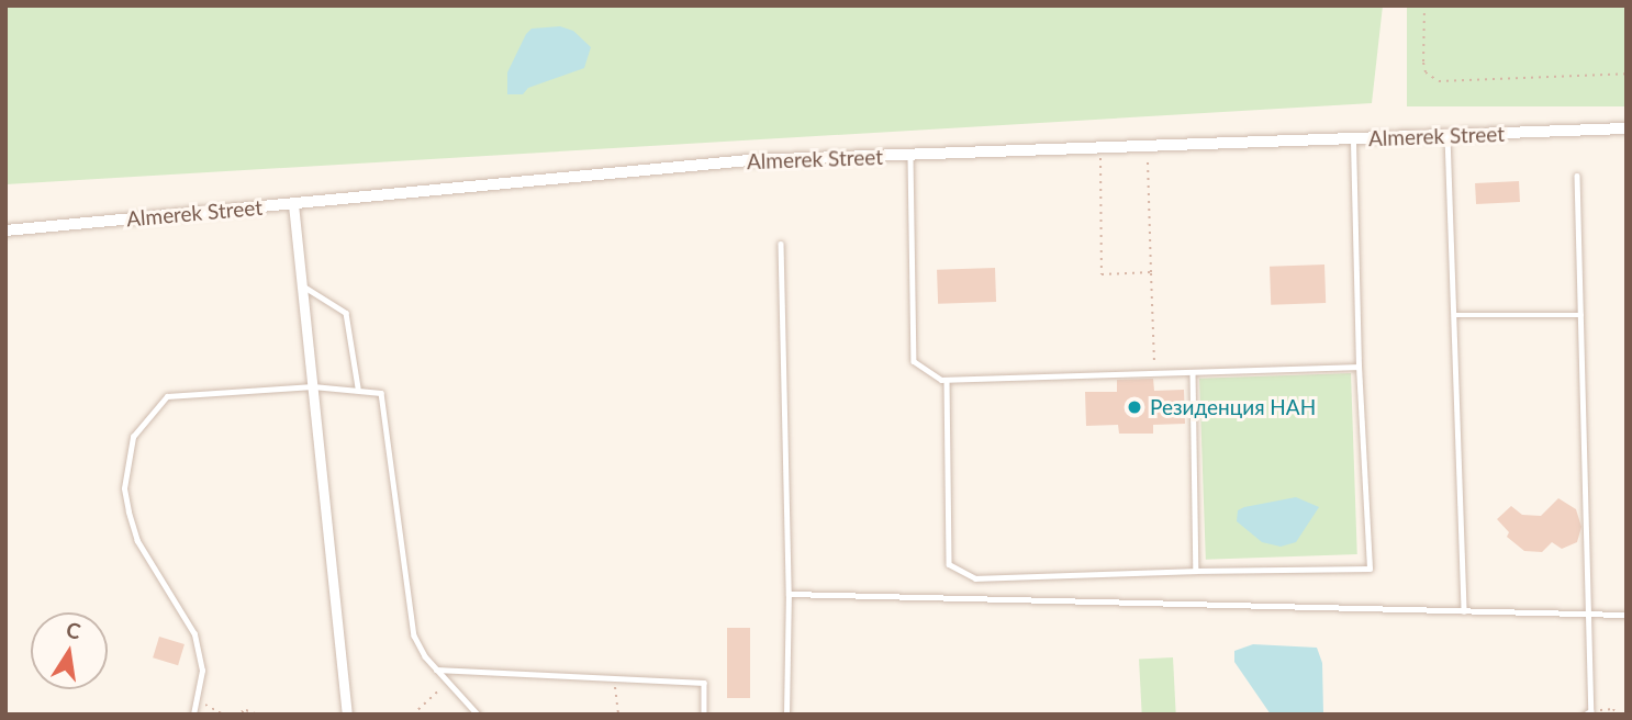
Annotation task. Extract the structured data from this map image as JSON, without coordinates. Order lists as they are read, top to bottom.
{
  "streets": {
    "street": ["Almerek Street"]
  },
  "places": ["Резиденция НАН"],
  "north": "top"
}
